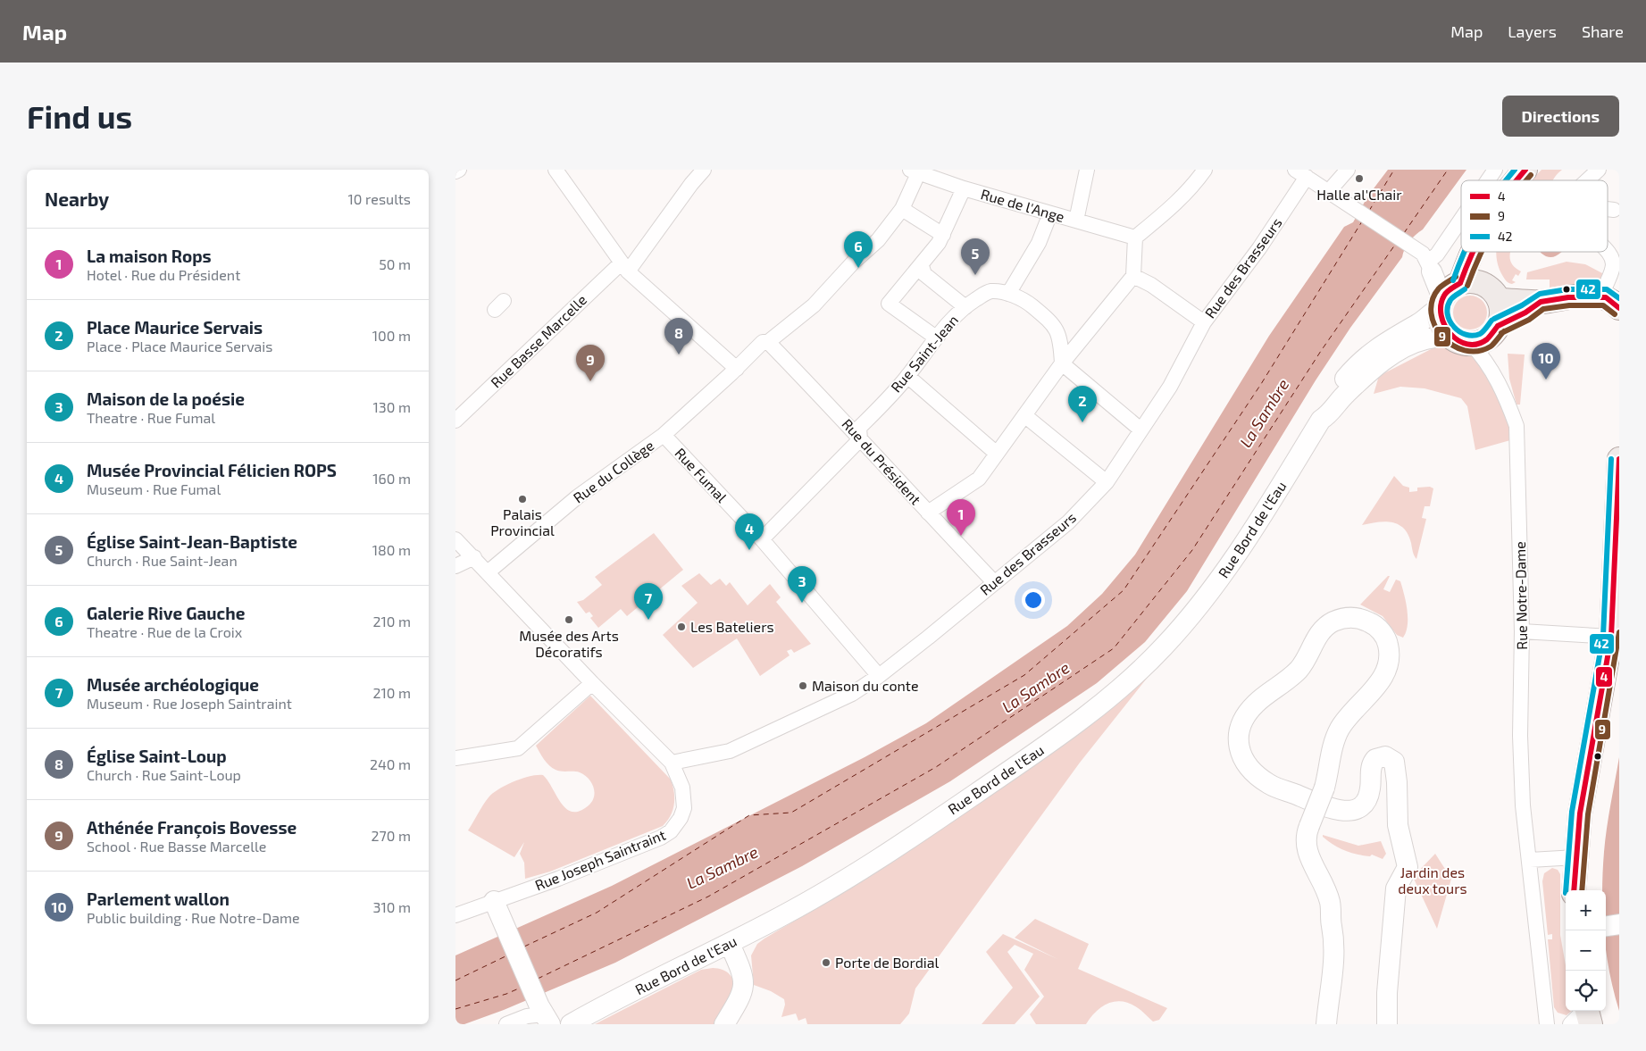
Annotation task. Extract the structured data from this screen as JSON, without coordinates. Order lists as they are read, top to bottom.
{
  "streets": {
    "main road": ["Rue Bord de l'Eau"],
    "street": [
      "Rue de l'Ange",
      "Rue des Brasseurs",
      "Rue Basse Marcelle",
      "Rue Saint-Jean",
      "Rue du Président",
      "Rue du Collège",
      "Rue Fumal",
      "Rue Notre-Dame",
      "Rue Joseph Saintraint"
    ]
  },
  "crossings": [
    ["Rue de l'Ange", "Rue du Collège"],
    ["Rue des Brasseurs", "Rue du Président"],
    ["Rue des Brasseurs", "Rue Fumal"],
    ["Rue des Brasseurs", "Rue Joseph Saintraint"],
    ["Rue Saint-Jean", "Rue du Président"],
    ["Rue du Président", "Rue du Collège"],
    ["Rue du Collège", "Rue Fumal"],
    ["Rue du Collège", "Rue Joseph Saintraint"],
    ["Rue Bord de l'Eau", "Rue Notre-Dame"]
  ],
  "water": ["La Sambre"],
  "parks": ["Jardin des deux tours"],
  "places": [
    "Halle al'Chair",
    "Palais Provincial",
    "Musée des Arts Décoratifs",
    "Les Bateliers",
    "Maison du conte",
    "Porte de Bordial"
  ],
  "lines": ["transit line 4", "transit line 42", "transit line 9"],
  "legend": ["4", "9", "42"],
  "page": {
    "header": "Map",
    "nav": ["Map", "Layers", "Share"],
    "buttons": "Directions",
    "title": "Find us",
    "heading": ["Nearby", "10 results"],
    "list": [
      {
        "mark": "1",
        "name": "La maison Rops",
        "note": "Hotel · Rue du Président",
        "value": "50 m"
      },
      {
        "mark": "2",
        "name": "Place Maurice Servais",
        "note": "Place · Place Maurice Servais",
        "value": "100 m"
      },
      {
        "mark": "3",
        "name": "Maison de la poésie",
        "note": "Theatre · Rue Fumal",
        "value": "130 m"
      },
      {
        "mark": "4",
        "name": "Musée Provincial Félicien ROPS",
        "note": "Museum · Rue Fumal",
        "value": "160 m"
      },
      {
        "mark": "5",
        "name": "Église Saint-Jean-Baptiste",
        "note": "Church · Rue Saint-Jean",
        "value": "180 m"
      },
      {
        "mark": "6",
        "name": "Galerie Rive Gauche",
        "note": "Theatre · Rue de la Croix",
        "value": "210 m"
      },
      {
        "mark": "7",
        "name": "Musée archéologique",
        "note": "Museum · Rue Joseph Saintraint",
        "value": "210 m"
      },
      {
        "mark": "8",
        "name": "Église Saint-Loup",
        "note": "Church · Rue Saint-Loup",
        "value": "240 m"
      },
      {
        "mark": "9",
        "name": "Athénée François Bovesse",
        "note": "School · Rue Basse Marcelle",
        "value": "270 m"
      },
      {
        "mark": "10",
        "name": "Parlement wallon",
        "note": "Public building · Rue Notre-Dame",
        "value": "310 m"
      }
    ],
    "pins": [
      "6",
      "5",
      "8",
      "10",
      "9",
      "2",
      "1",
      "4",
      "3",
      "7"
    ],
    "map_buttons": ["+", "−"]
  }
}
